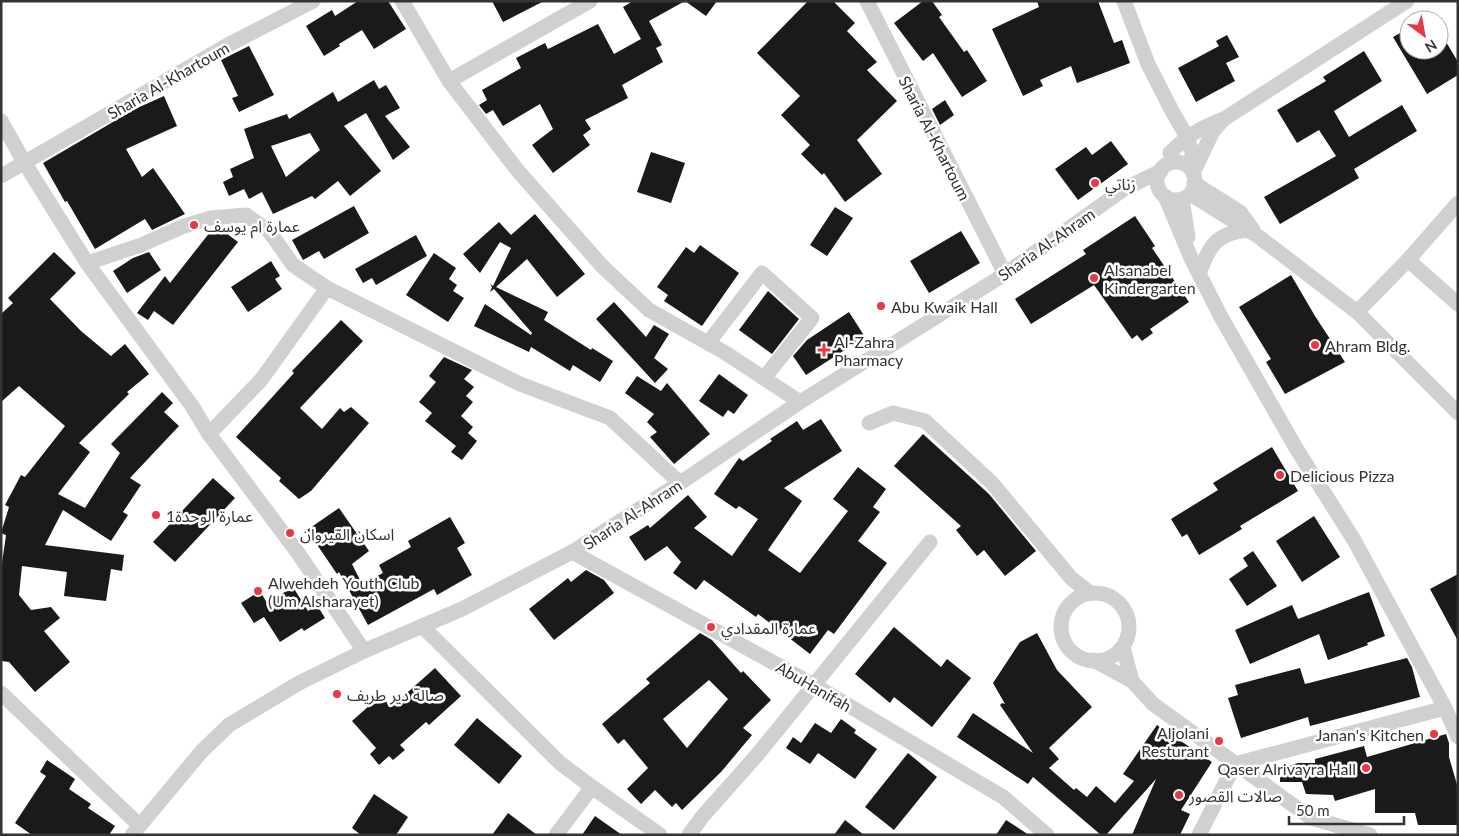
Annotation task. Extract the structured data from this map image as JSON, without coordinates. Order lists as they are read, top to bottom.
{
  "streets": {
    "street": ["Sharia Al-Khartoum", "Sharia Al-Ahram", "AbuHanifah"]
  },
  "crossings": [
    ["Sharia Al-Khartoum", "Sharia Al-Ahram"],
    ["Sharia Al-Ahram", "AbuHanifah"]
  ],
  "places": {
    "other": [
      "زناتي",
      "عمارة ام يوسف",
      "Alsanabel Kindergarten",
      "Abu Kwaik Hall",
      "Ahram Bldg.",
      "Delicious Pizza",
      "عمارة الوحدة1",
      "اسكان القيروان",
      "Alwehdeh Youth Club (Um Alsharayet)",
      "عمارة المقدادي",
      "صالة دير طريف",
      "Janan's Kitchen",
      "Aljolani Resturant",
      "Qaser Alrivayra Hall",
      "صالات القصور"
    ],
    "health": ["Al-Zahra Pharmacy"]
  },
  "scale_bar": "50 m",
  "north": "bottom right"
}
